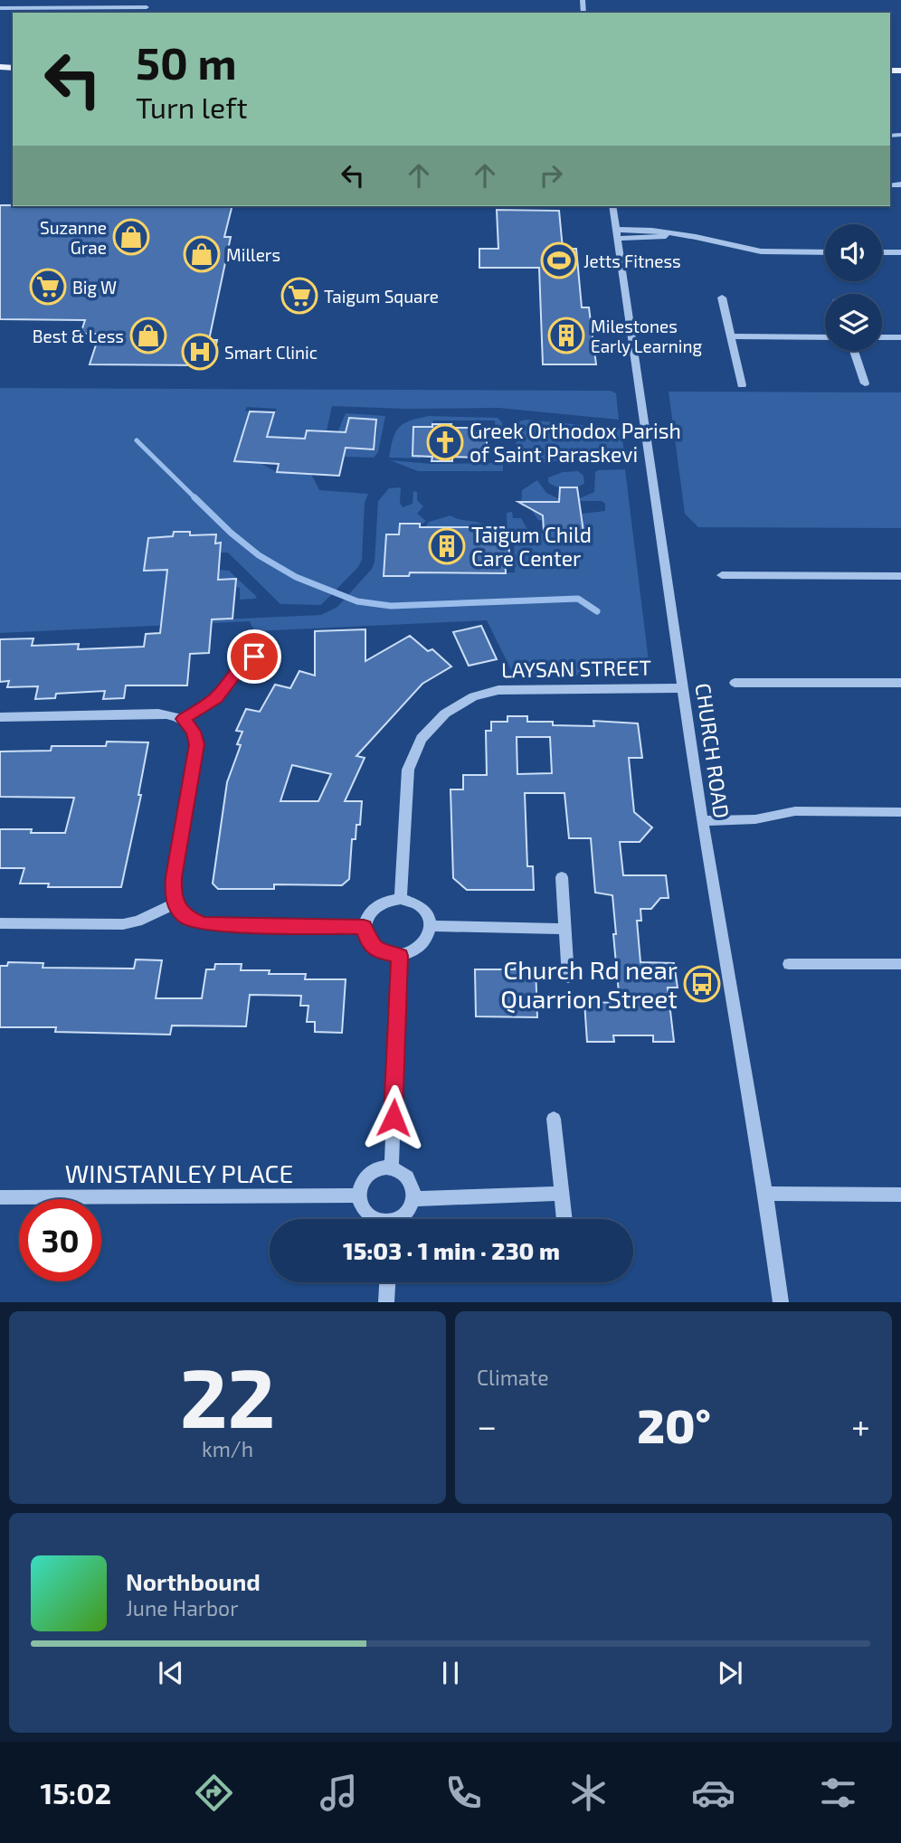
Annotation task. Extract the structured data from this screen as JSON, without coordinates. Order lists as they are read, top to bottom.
{
  "streets": {
    "street": ["LAYSAN STREET", "CHURCH ROAD", "WINSTANLEY PLACE"]
  },
  "crossings": [
    ["LAYSAN STREET", "CHURCH ROAD"]
  ],
  "places": {
    "shop": ["Suzanne Grae", "Millers", "Best & Less"],
    "sports": ["Jetts Fitness"],
    "supermarket": ["Big W", "Taigum Square"],
    "building": ["Milestones Early Learning", "Taigum Child Care Center"],
    "hospital": ["Smart Clinic"],
    "church": ["Greek Orthodox Parish of Saint Paraskevi"],
    "bus stop": ["Church Rd near Quarrion Street"]
  },
  "page": {
    "turn": ["50 m", "Turn left"],
    "limit": "30",
    "trip": "15:03 · 1 min · 230 m",
    "tile": [
      ["22", "km/h"],
      "Climate"
    ],
    "heat": ["−", "20°", "+"],
    "song": ["Northbound", "June Harbor"],
    "tabs": "15:02"
  }
}
